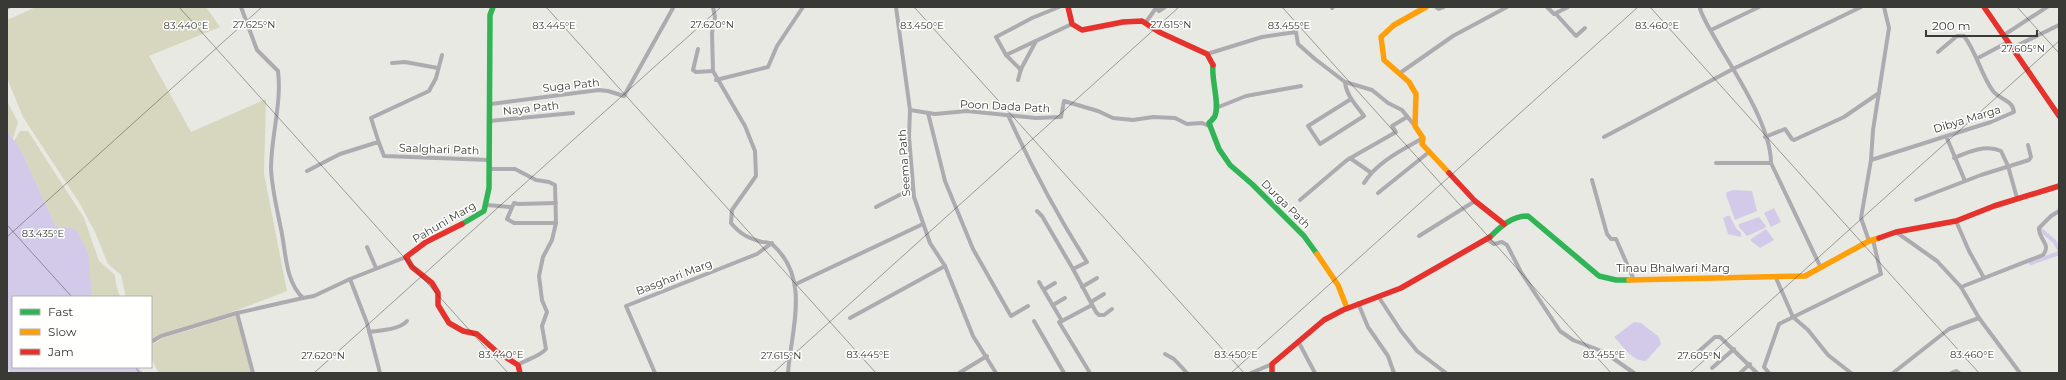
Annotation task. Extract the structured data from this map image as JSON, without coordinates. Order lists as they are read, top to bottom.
{
  "streets": {
    "street": [
      "Suga Path",
      "Poon Dada Path",
      "Naya Path",
      "Dibya Marga",
      "Saalghari Path",
      "Seema Path",
      "Durga Path",
      "Pahuni Marg",
      "Tinau Bhalwari Marg",
      "Basghari Marg"
    ]
  },
  "crossings": [
    ["Suga Path", "Pahuni Marg"],
    ["Poon Dada Path", "Seema Path"],
    ["Poon Dada Path", "Durga Path"],
    ["Naya Path", "Pahuni Marg"],
    ["Saalghari Path", "Pahuni Marg"],
    ["Durga Path", "Tinau Bhalwari Marg"]
  ],
  "legend": ["Fast", "Slow", "Jam"],
  "scale_bar": "200 m",
  "coordinates": [
    "27.620°N",
    "27.615°N",
    "27.625°N",
    "83.440°E",
    "83.445°E",
    "83.450°E",
    "83.460°E",
    "83.455°E",
    "27.605°N",
    "83.435°E"
  ]
}
